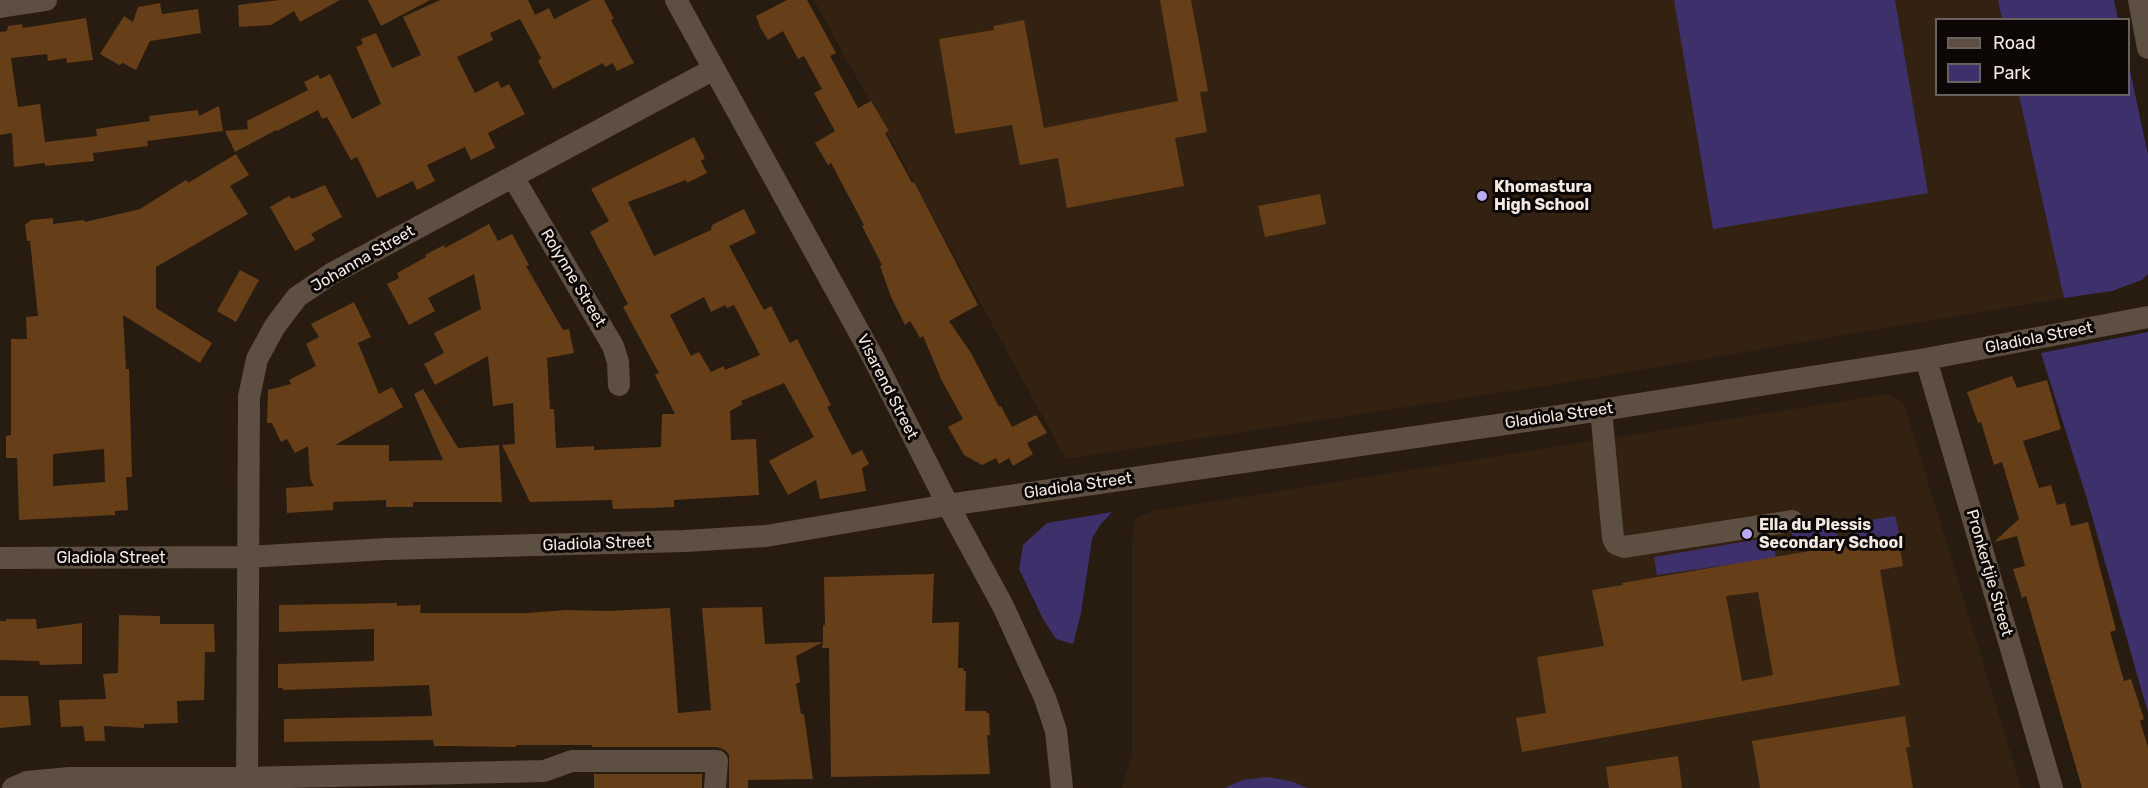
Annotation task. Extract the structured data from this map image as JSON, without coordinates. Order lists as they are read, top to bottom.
{
  "streets": {
    "street": [
      "Johanna Street",
      "Rolynne Street",
      "Gladiola Street",
      "Visarend Street",
      "Pronkertjie Street"
    ]
  },
  "crossings": [
    ["Johanna Street", "Rolynne Street"],
    ["Johanna Street", "Gladiola Street"],
    ["Johanna Street", "Visarend Street"],
    ["Gladiola Street", "Visarend Street"],
    ["Gladiola Street", "Pronkertjie Street"]
  ],
  "places": ["Khomastura High School", "Ella du Plessis Secondary School"],
  "legend": ["Road", "Park"]
}
